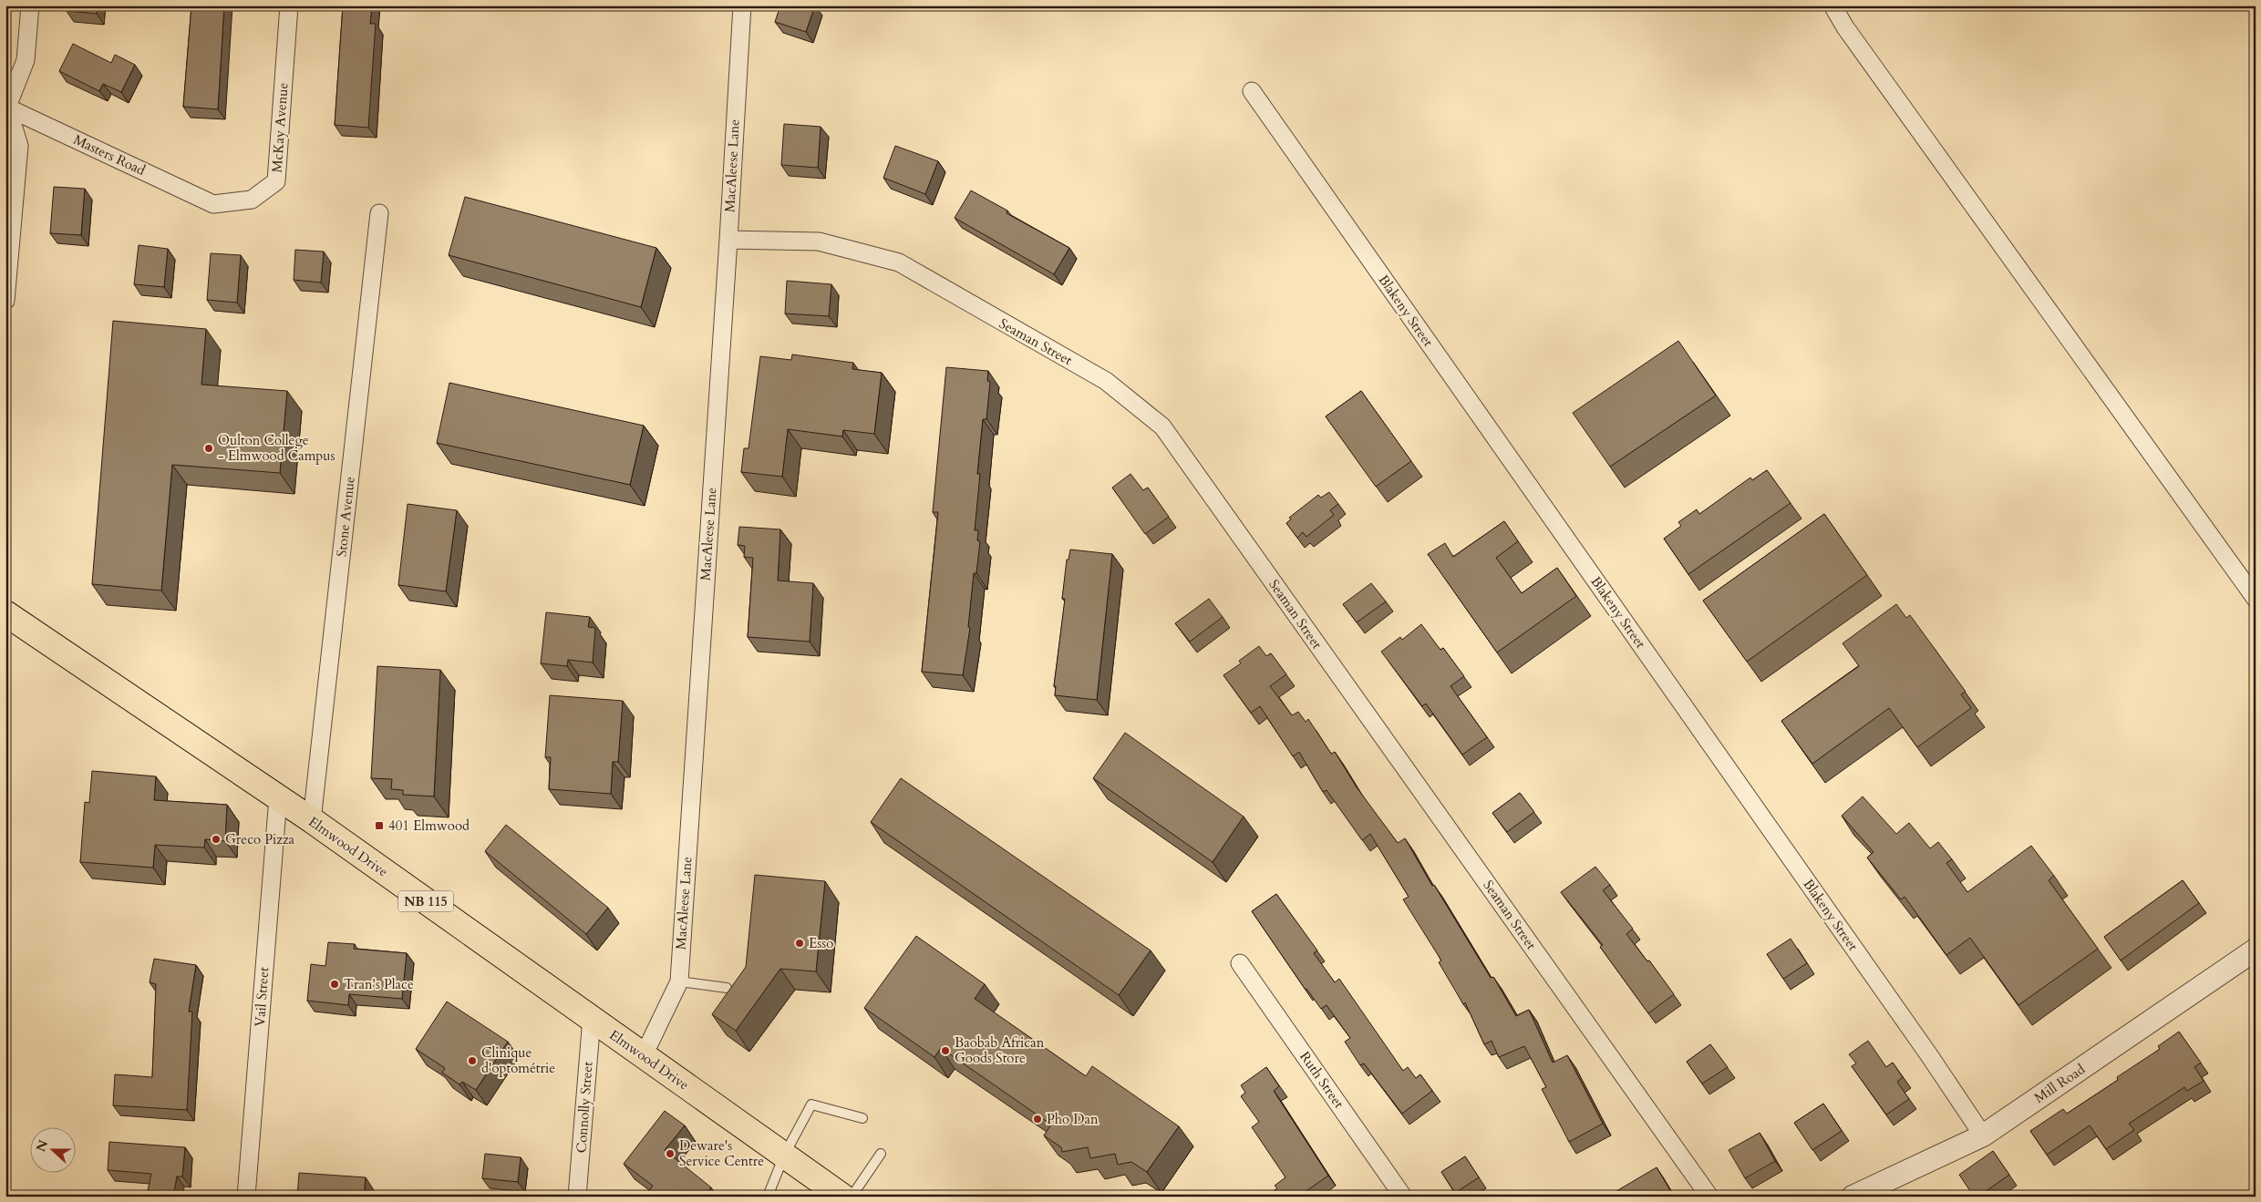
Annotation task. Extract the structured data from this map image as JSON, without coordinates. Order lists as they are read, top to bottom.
{
  "streets": {
    "main road": ["Elmwood Drive", "NB 115"],
    "street": [
      "McKay Avenue",
      "Masters Road",
      "MacAleese Lane",
      "Blakeny Street",
      "Seaman Street",
      "Stone Avenue",
      "Vail Street",
      "Ruth Street",
      "Mill Road",
      "Connolly Street"
    ]
  },
  "crossings": [
    ["McKay Avenue", "Masters Road"],
    ["MacAleese Lane", "Seaman Street"],
    ["MacAleese Lane", "Elmwood Drive"],
    ["Blakeny Street", "Mill Road"],
    ["Stone Avenue", "Elmwood Drive"],
    ["Elmwood Drive", "Vail Street"],
    ["Elmwood Drive", "Connolly Street"]
  ],
  "places": {
    "other": [
      "Oulton College - Elmwood Campus",
      "Greco Pizza",
      "Esso",
      "Tran's Place",
      "Baobab African Goods Store",
      "Clinique d'optométrie",
      "Pho Dan",
      "Deware's Service Centre"
    ],
    "transit": ["401 Elmwood"]
  },
  "north": "left"
}
